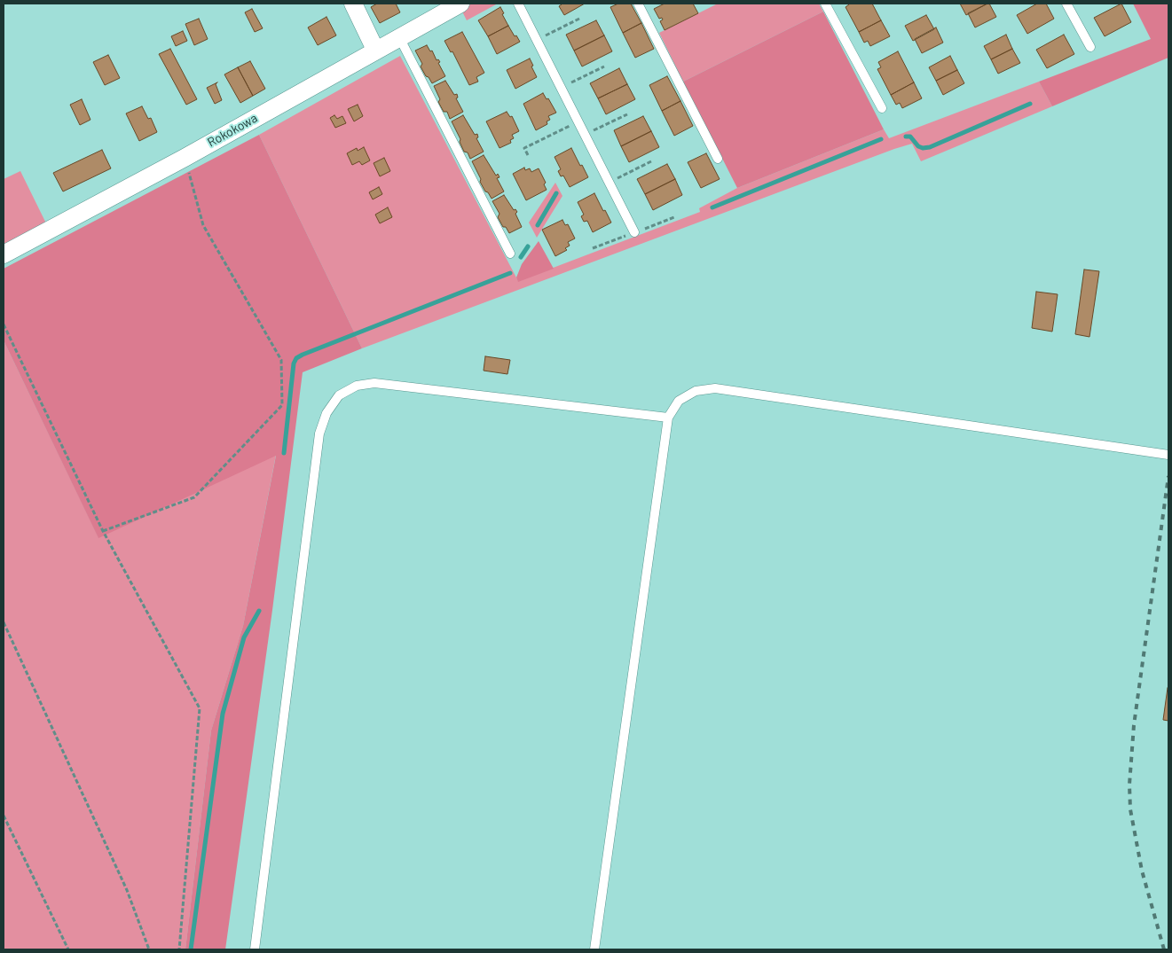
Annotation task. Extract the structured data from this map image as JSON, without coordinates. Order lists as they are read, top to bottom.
{
  "streets": {
    "street": ["Rokokowa"]
  }
}
